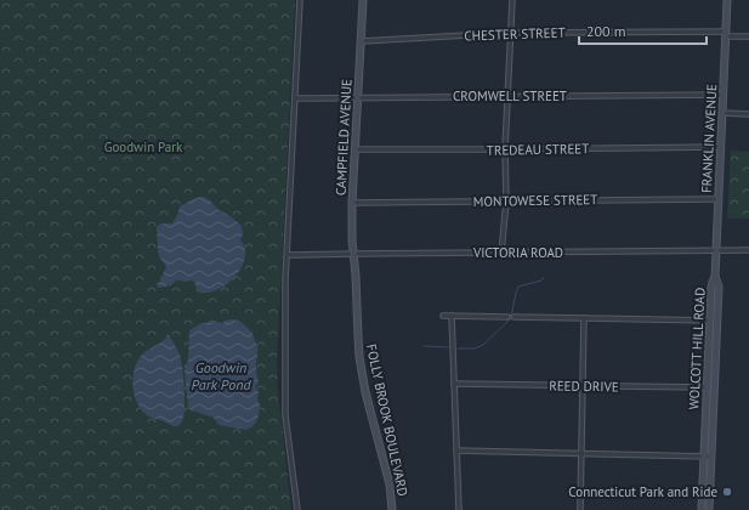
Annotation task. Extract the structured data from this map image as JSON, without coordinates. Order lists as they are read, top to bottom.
{
  "streets": {
    "main road": [
      "CAMPFIELD AVENUE",
      "FRANKLIN AVENUE",
      "WOLCOTT HILL ROAD",
      "FOLLY BROOK BOULEVARD"
    ],
    "street": [
      "CHESTER STREET",
      "CROMWELL STREET",
      "TREDEAU STREET",
      "MONTOWESE STREET",
      "VICTORIA ROAD",
      "REED DRIVE"
    ]
  },
  "crossings": [
    ["CHESTER STREET", "CAMPFIELD AVENUE"],
    ["CHESTER STREET", "FRANKLIN AVENUE"],
    ["CROMWELL STREET", "CAMPFIELD AVENUE"],
    ["CROMWELL STREET", "FRANKLIN AVENUE"],
    ["CAMPFIELD AVENUE", "TREDEAU STREET"],
    ["CAMPFIELD AVENUE", "MONTOWESE STREET"],
    ["CAMPFIELD AVENUE", "VICTORIA ROAD"],
    ["CAMPFIELD AVENUE", "FOLLY BROOK BOULEVARD"],
    ["FRANKLIN AVENUE", "TREDEAU STREET"],
    ["FRANKLIN AVENUE", "MONTOWESE STREET"],
    ["FRANKLIN AVENUE", "VICTORIA ROAD"],
    ["FRANKLIN AVENUE", "WOLCOTT HILL ROAD"],
    ["WOLCOTT HILL ROAD", "REED DRIVE"]
  ],
  "water": ["Goodwin Park Pond"],
  "parks": ["Goodwin Park"],
  "places": ["Connecticut Park and Ride"],
  "scale_bar": "200 m"
}
